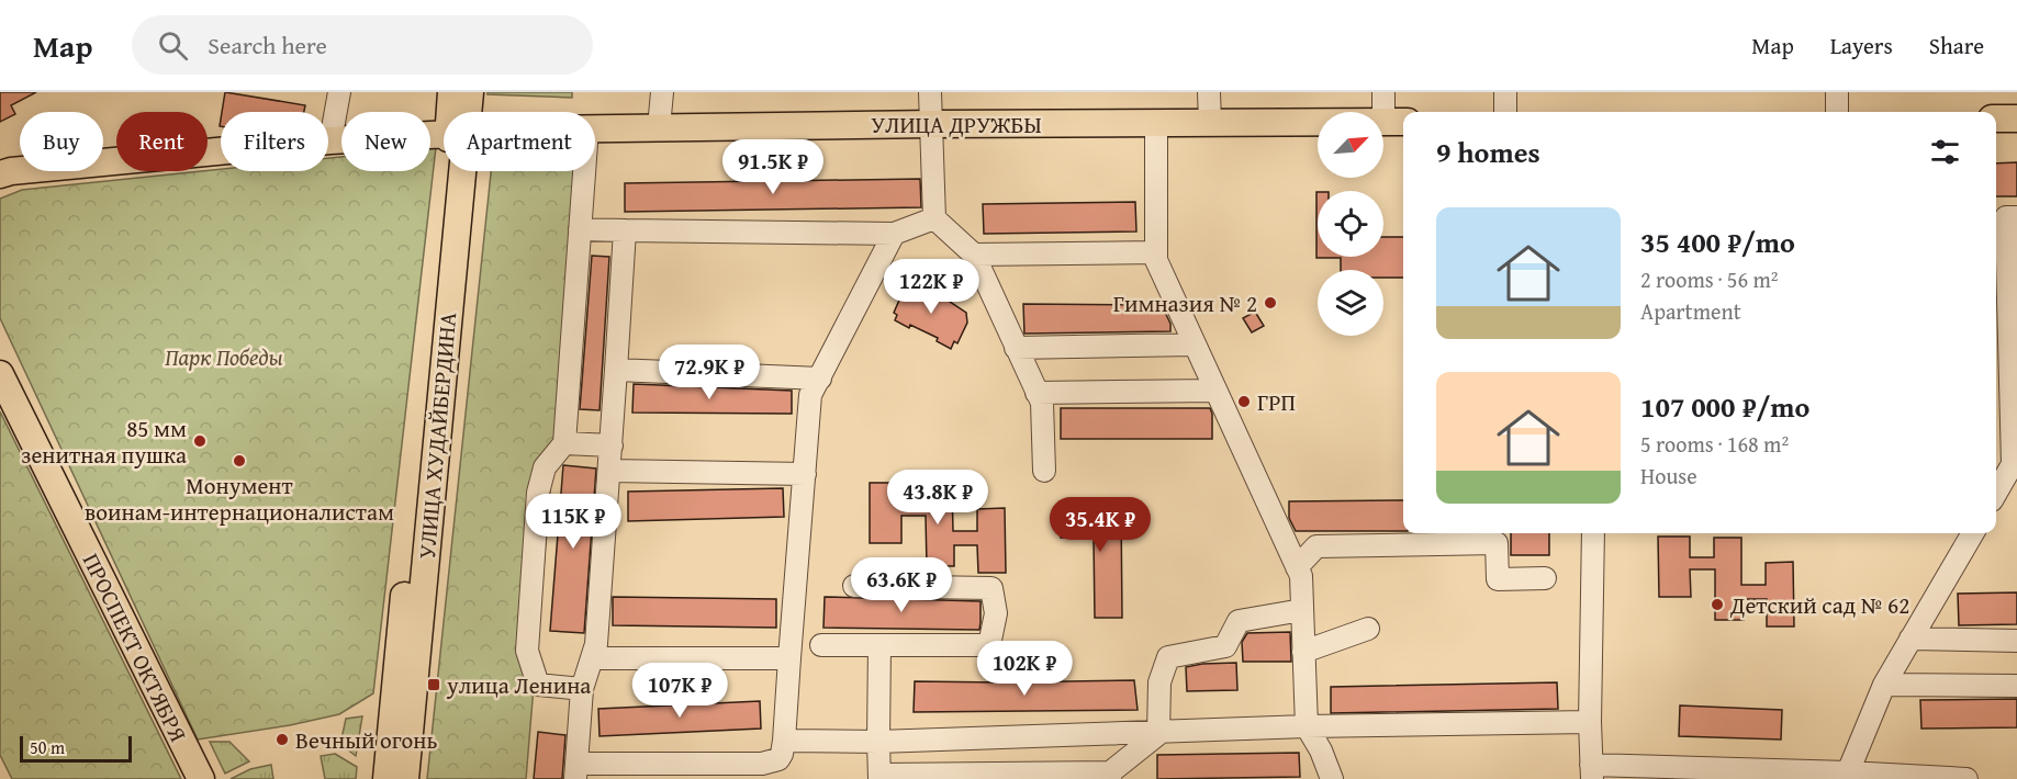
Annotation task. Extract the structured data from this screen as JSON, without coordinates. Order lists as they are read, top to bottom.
{
  "streets": {
    "main road": ["УЛИЦА ДРУЖБЫ", "УЛИЦА ХУДАЙБЕРДИНА", "ПРОСПЕКТ ОКТЯБРЯ"]
  },
  "parks": ["Парк Победы"],
  "places": {
    "other": [
      "Гимназия № 2",
      "ГРП",
      "85 мм зенитная пушка",
      "Монумент воинам-интернационалистам",
      "Детский сад № 62",
      "Вечный огонь"
    ],
    "transit": ["улица Ленина"]
  },
  "scale_bar": "50 m",
  "north": "top right",
  "page": {
    "header": "Map",
    "search": "Search here",
    "nav": ["Map", "Layers", "Share"],
    "chip": [
      "Buy",
      "Rent",
      "Filters",
      "New",
      "Apartment"
    ],
    "heading": "9 homes",
    "price": [
      "91.5K ₽",
      "122K ₽",
      "72.9K ₽",
      "43.8K ₽",
      "115K ₽",
      "35.4K ₽",
      "63.6K ₽",
      "102K ₽",
      "107K ₽"
    ],
    "list": [
      {
        "name": "35 400 ₽/mo",
        "note": "2 rooms · 56 m² · Apartment"
      },
      {
        "name": "107 000 ₽/mo",
        "note": "5 rooms · 168 m² · House"
      }
    ],
    "scale": "50 m"
  }
}
